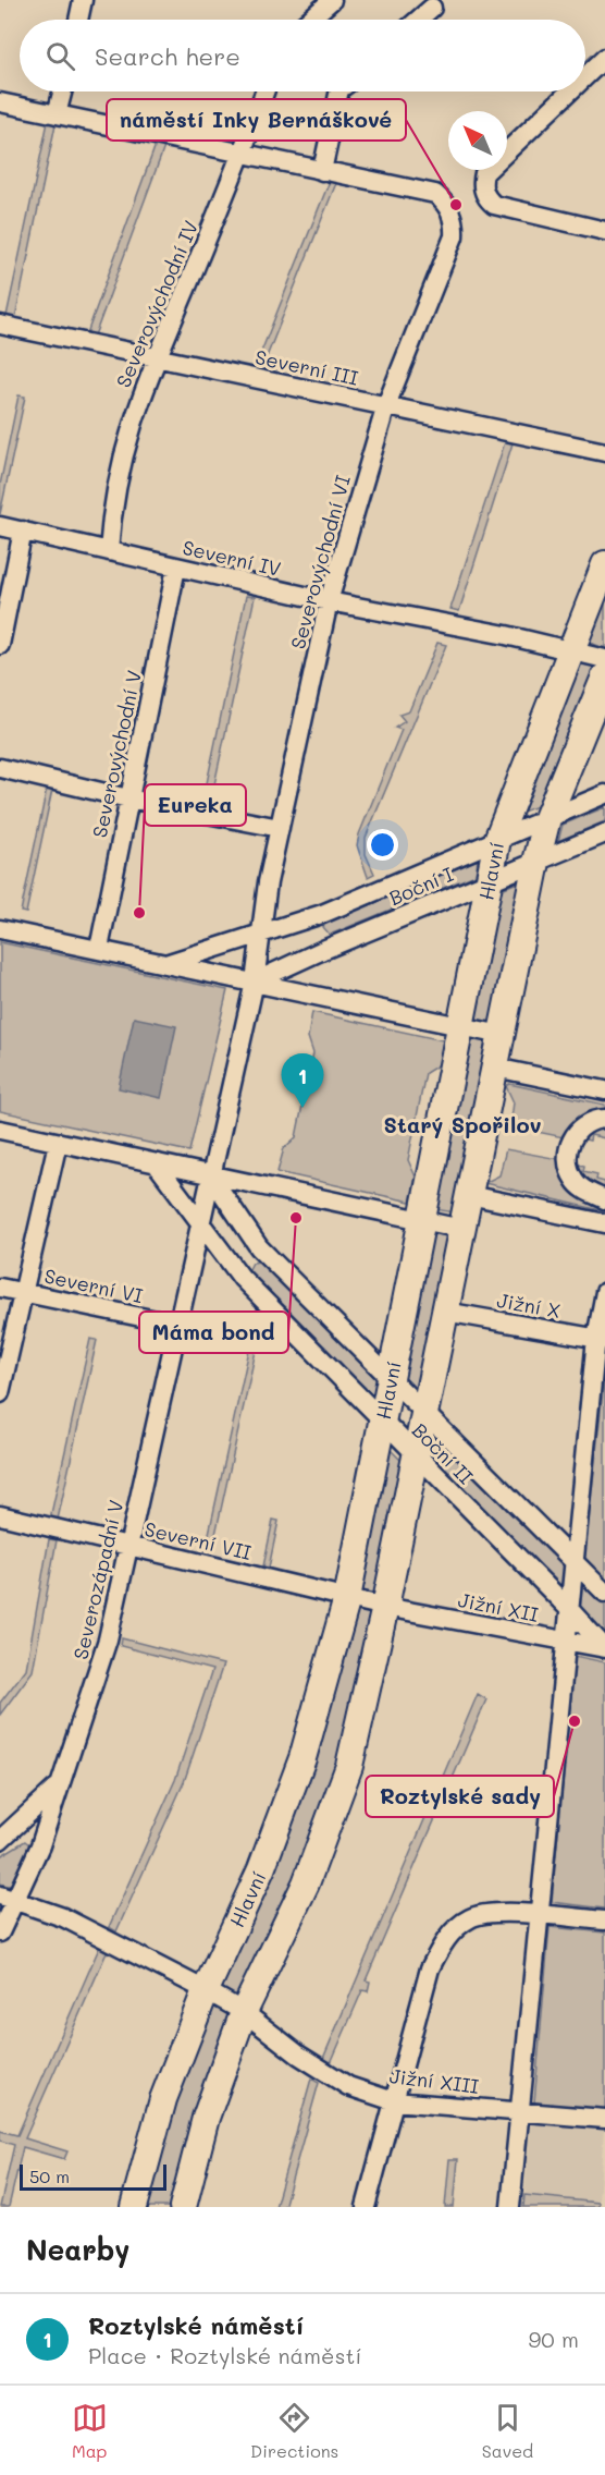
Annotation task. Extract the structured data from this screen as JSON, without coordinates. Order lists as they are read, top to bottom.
{
  "streets": {
    "street": [
      "Severovýchodní IV",
      "Severní III",
      "Severní IV",
      "Severovýchodní VI",
      "Severovýchodní V",
      "Hlavní",
      "Boční I",
      "Severní VI",
      "Jižní X",
      "Boční II",
      "Severní VII",
      "Severozápadní V",
      "Jižní XII",
      "Jižní XIII"
    ]
  },
  "crossings": [
    ["Severovýchodní IV", "Severní III"],
    ["Severovýchodní IV", "Severní IV"],
    ["Severní III", "Severovýchodní VI"],
    ["Severní IV", "Severovýchodní VI"],
    ["Severní IV", "Severovýchodní V"],
    ["Severní IV", "Hlavní"],
    ["Severovýchodní VI", "Boční I"],
    ["Severovýchodní VI", "Boční II"],
    ["Severovýchodní VI", "Severozápadní V"],
    ["Hlavní", "Boční I"],
    ["Hlavní", "Jižní X"],
    ["Hlavní", "Boční II"],
    ["Hlavní", "Severní VII"],
    ["Hlavní", "Jižní XII"],
    ["Hlavní", "Jižní XIII"],
    ["Severní VI", "Severozápadní V"],
    ["Boční II", "Severozápadní V"],
    ["Boční II", "Jižní XII"],
    ["Severní VII", "Severozápadní V"],
    ["Severní VII", "Jižní XII"],
    ["Severozápadní V", "Jižní XIII"]
  ],
  "districts": ["Starý Spořilov"],
  "places": [
    "náměstí Inky Bernáškové",
    "Eureka",
    "Máma bond",
    "Roztylské sady"
  ],
  "scale_bar": "50 m",
  "north": "top left",
  "page": {
    "search": "Search here",
    "pins": "1",
    "scale": "50 m",
    "heading": "Nearby",
    "list": [
      {
        "mark": "1",
        "name": "Roztylské náměstí",
        "note": "Place · Roztylské náměstí",
        "value": "90 m"
      }
    ],
    "nav": ["Map", "Directions", "Saved"]
  }
}
